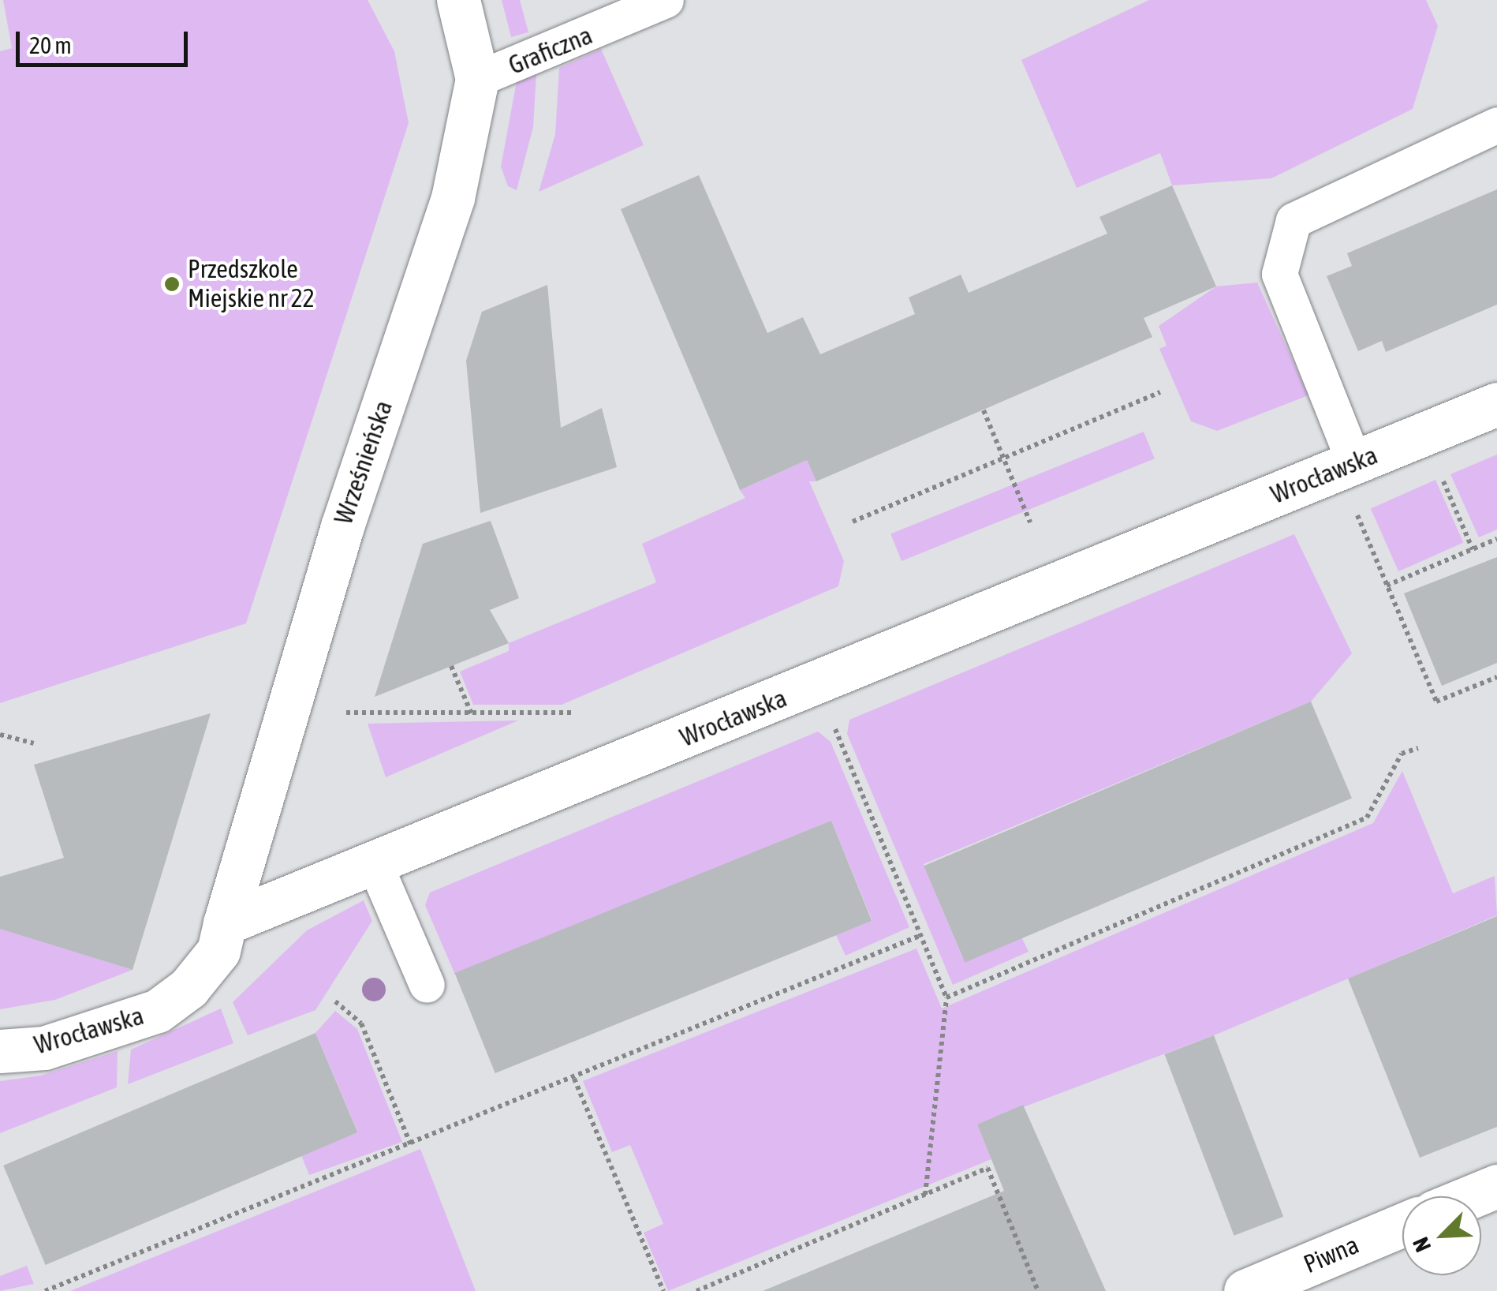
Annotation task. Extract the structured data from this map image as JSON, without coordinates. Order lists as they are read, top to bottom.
{
  "streets": {
    "street": ["Wrześnieńska", "Wrocławska", "Piwna"],
    "lane": ["Graficzna"]
  },
  "crossings": [
    ["Graficzna", "Wrześnieńska"],
    ["Wrześnieńska", "Wrocławska"]
  ],
  "places": ["Przedszkole Miejskie nr 22"],
  "scale_bar": "20 m",
  "north": "bottom left"
}
